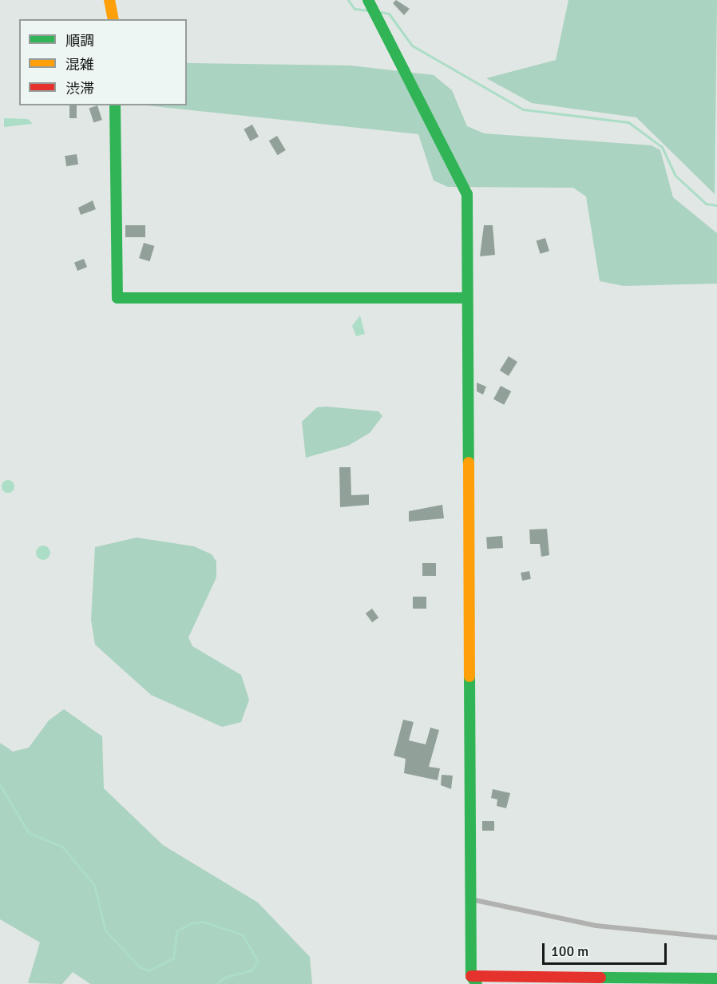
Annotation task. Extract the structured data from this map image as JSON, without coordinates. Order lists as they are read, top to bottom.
{
  "legend": ["順調", "混雑", "渋滞"],
  "scale_bar": "100 m"
}
